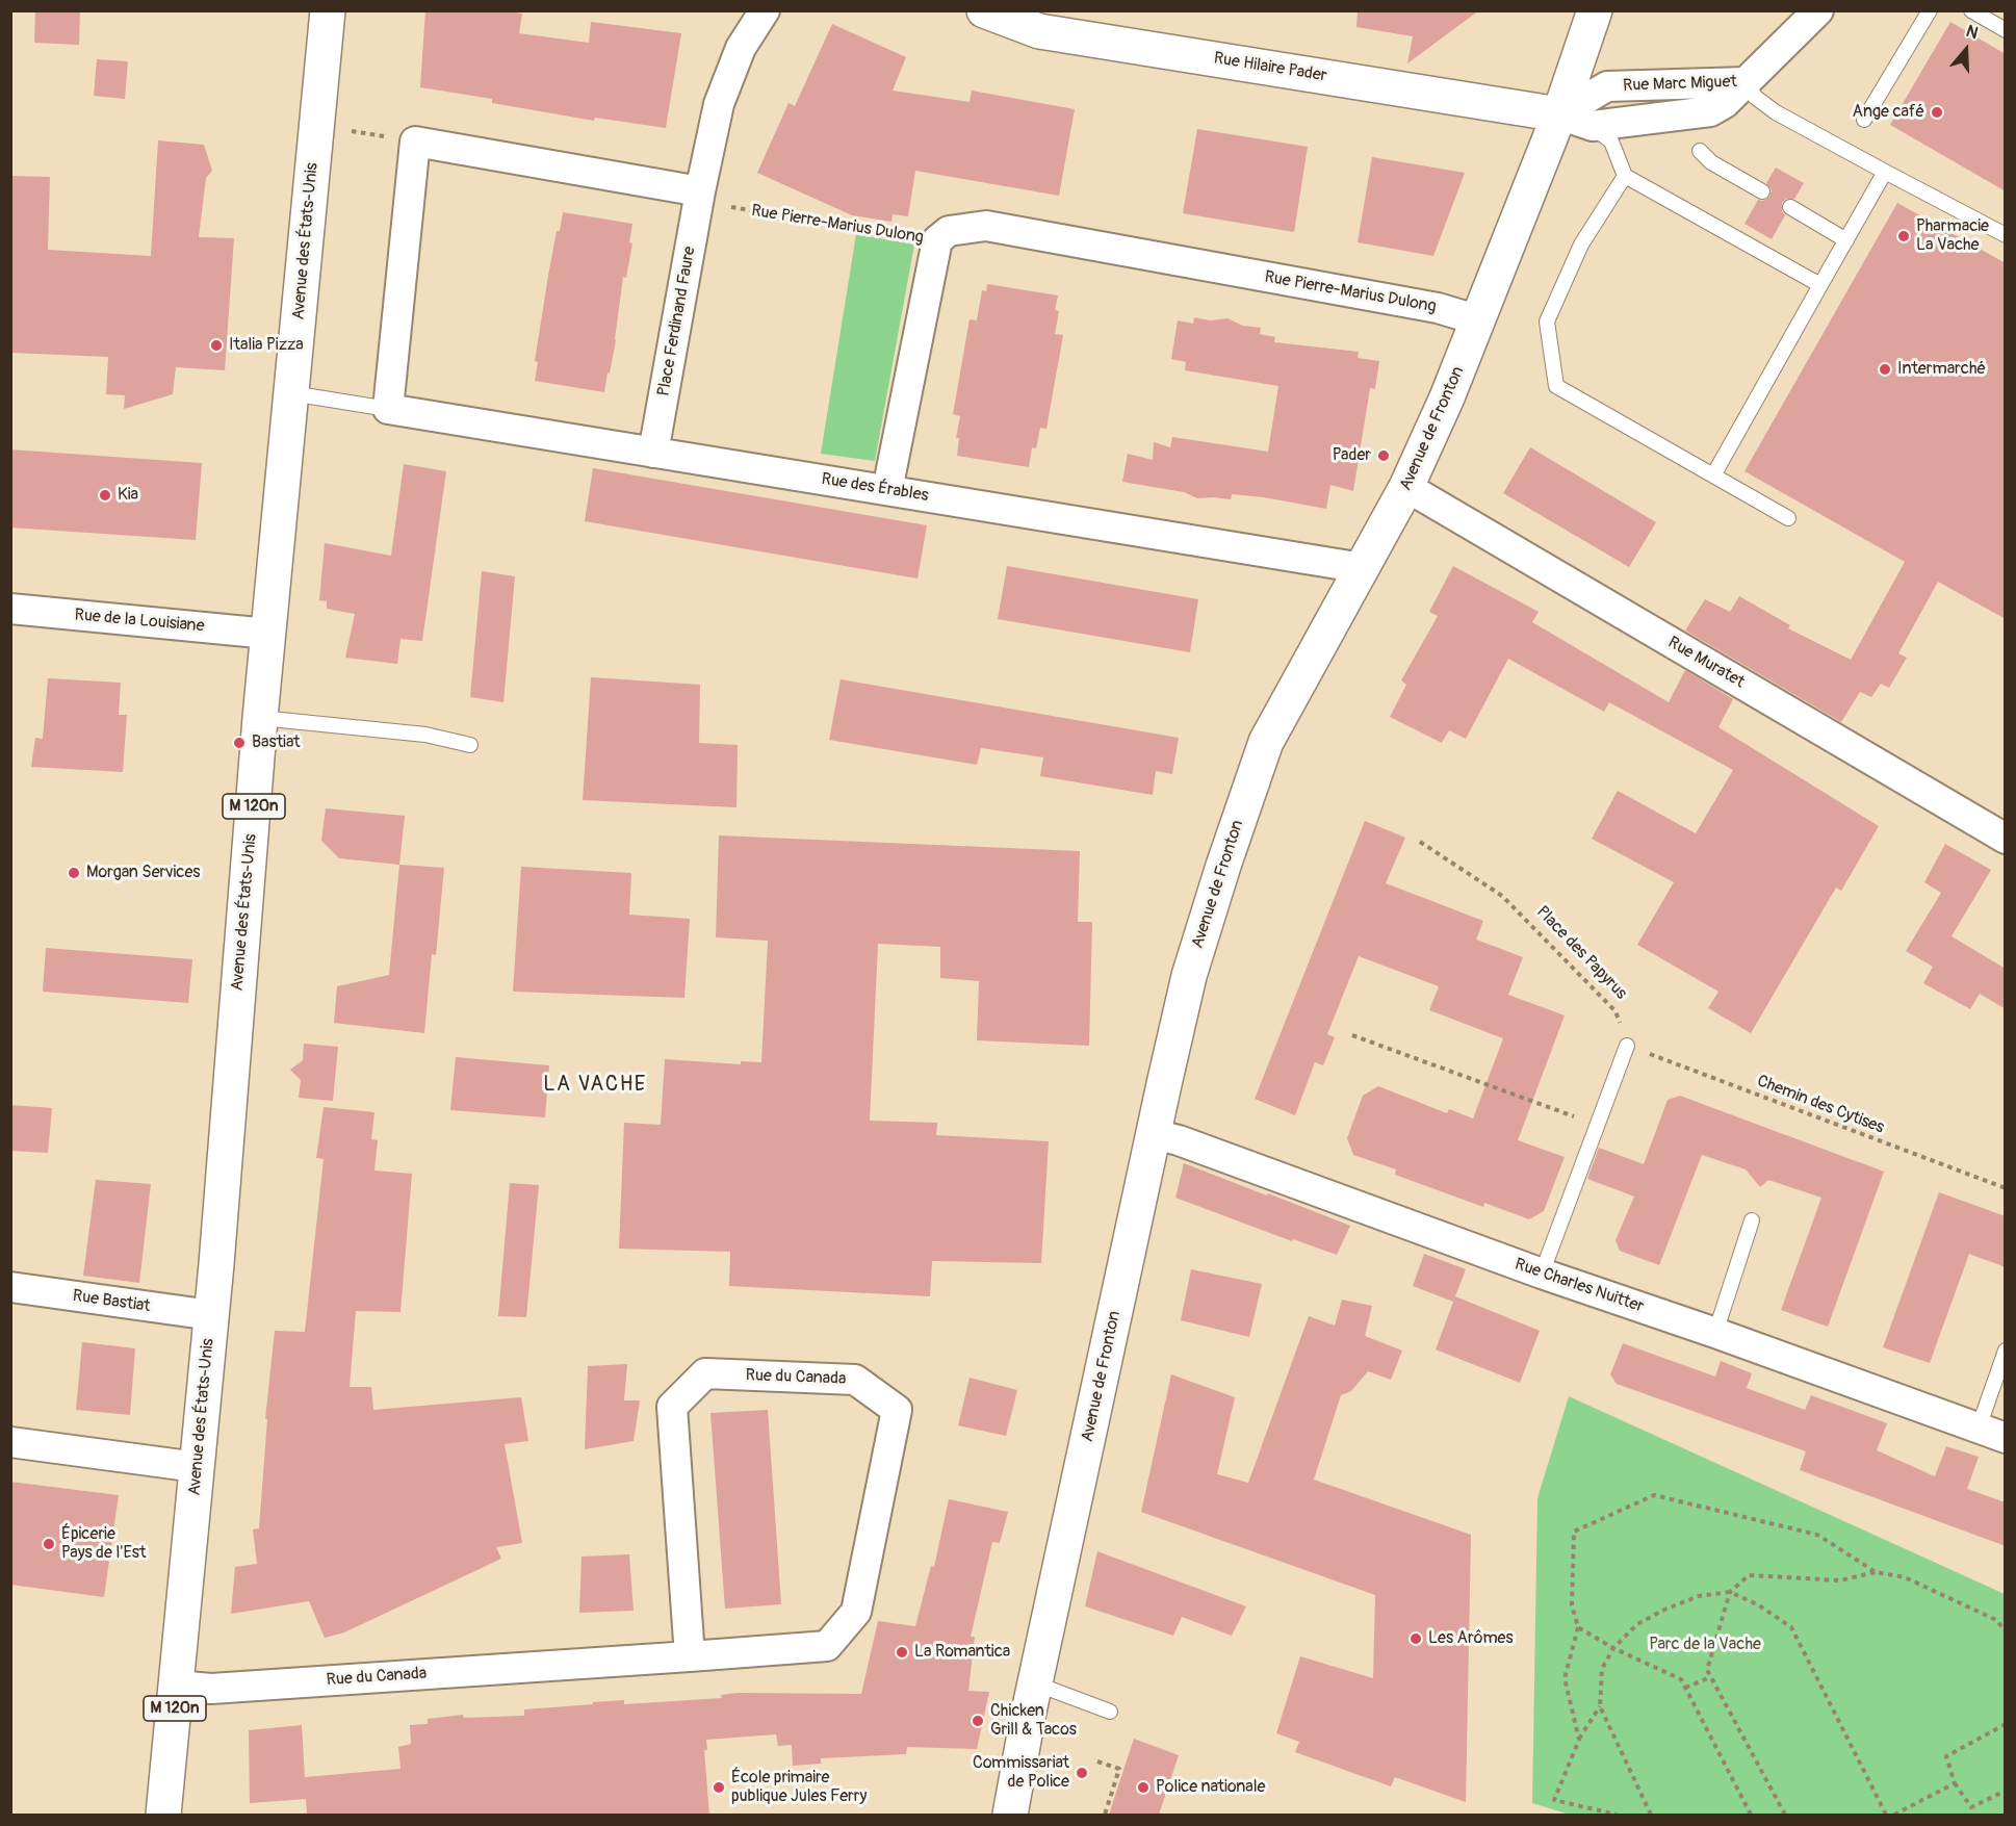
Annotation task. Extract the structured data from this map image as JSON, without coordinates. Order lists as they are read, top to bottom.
{
  "streets": {
    "street": [
      "Rue Hilaire Pader",
      "Rue Marc Miguet",
      "Rue Pierre-Marius Dulong",
      "Avenue des États-Unis",
      "Place Ferdinand Faure",
      "Avenue de Fronton",
      "Rue des Érables",
      "Rue de la Louisiane",
      "Rue Muratet",
      "M 120n",
      "Rue Charles Nuitter",
      "Rue Bastiat",
      "Rue du Canada"
    ],
    "path": ["Place des Papyrus", "Chemin des Cytises"]
  },
  "crossings": [
    ["Rue Hilaire Pader", "Rue Marc Miguet"],
    ["Rue Hilaire Pader", "Avenue de Fronton"],
    ["Rue Marc Miguet", "Avenue de Fronton"],
    ["Rue Pierre-Marius Dulong", "Place Ferdinand Faure"],
    ["Rue Pierre-Marius Dulong", "Avenue de Fronton"],
    ["Avenue des États-Unis", "Rue de la Louisiane"],
    ["Avenue des États-Unis", "Rue Bastiat"],
    ["Avenue des États-Unis", "Rue du Canada"],
    ["Place Ferdinand Faure", "Rue des Érables"],
    ["Avenue de Fronton", "Rue des Érables"],
    ["Avenue de Fronton", "Rue Muratet"],
    ["Avenue de Fronton", "Rue Charles Nuitter"],
    ["Place des Papyrus", "Chemin des Cytises"]
  ],
  "districts": ["LA VACHE"],
  "parks": ["Parc de la Vache"],
  "places": [
    "Ange café",
    "Pharmacie La Vache",
    "Italia Pizza",
    "Intermarché",
    "Pader",
    "Kia",
    "Bastiat",
    "Morgan Services",
    "Épicerie Pays de l'Est",
    "Les Arômes",
    "La Romantica",
    "Chicken Grill & Tacos",
    "Commissariat de Police",
    "École primaire publique Jules Ferry",
    "Police nationale"
  ],
  "north": "top"
}
